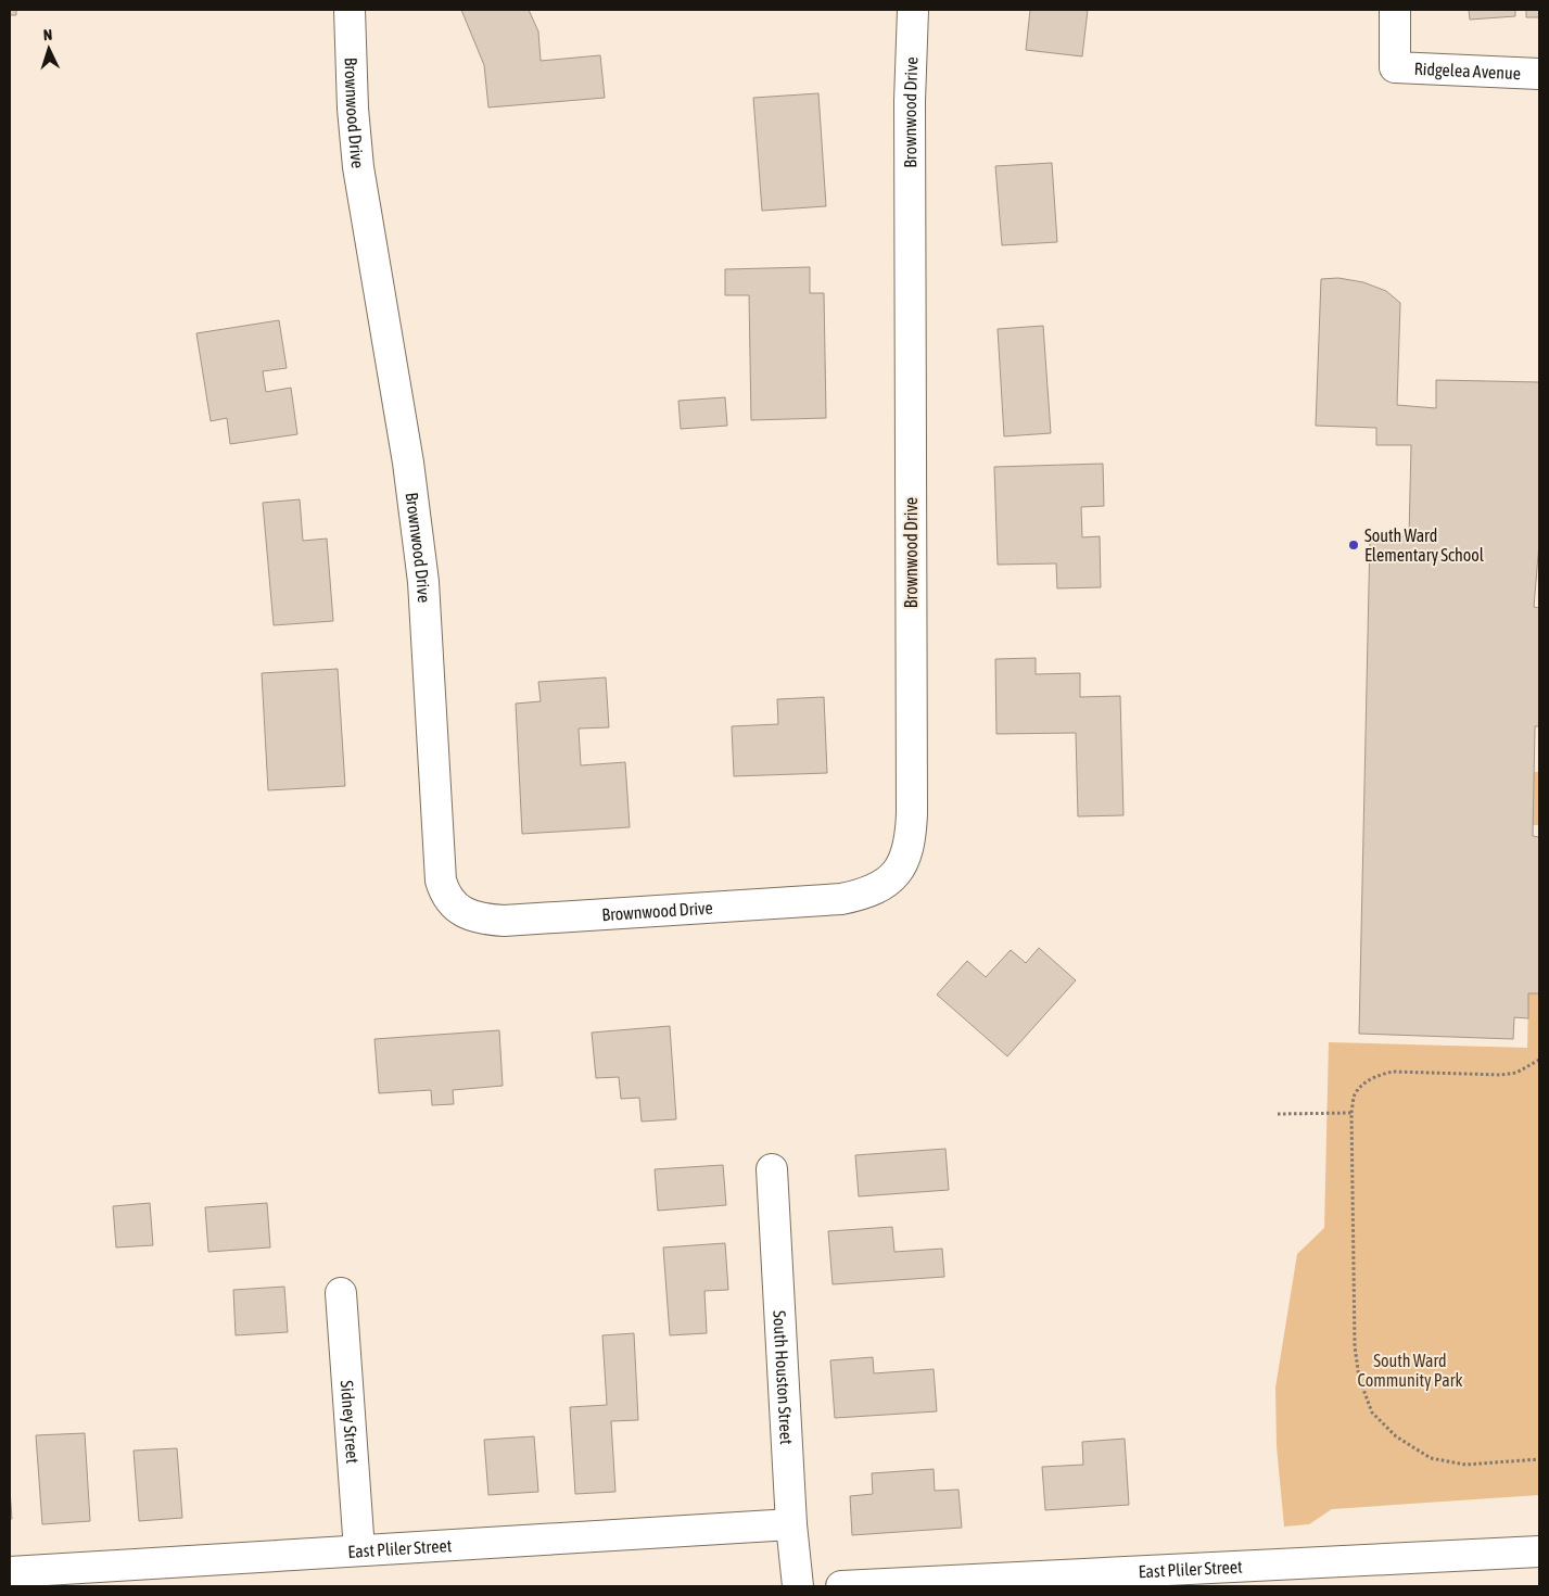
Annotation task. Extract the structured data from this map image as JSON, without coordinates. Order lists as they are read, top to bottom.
{
  "streets": {
    "street": [
      "Ridgelea Avenue",
      "Brownwood Drive",
      "South Houston Street",
      "Sidney Street",
      "East Pliler Street"
    ]
  },
  "crossings": [
    ["South Houston Street", "East Pliler Street"],
    ["Sidney Street", "East Pliler Street"]
  ],
  "parks": ["South Ward Community Park"],
  "places": ["South Ward Elementary School"],
  "north": "top"
}
